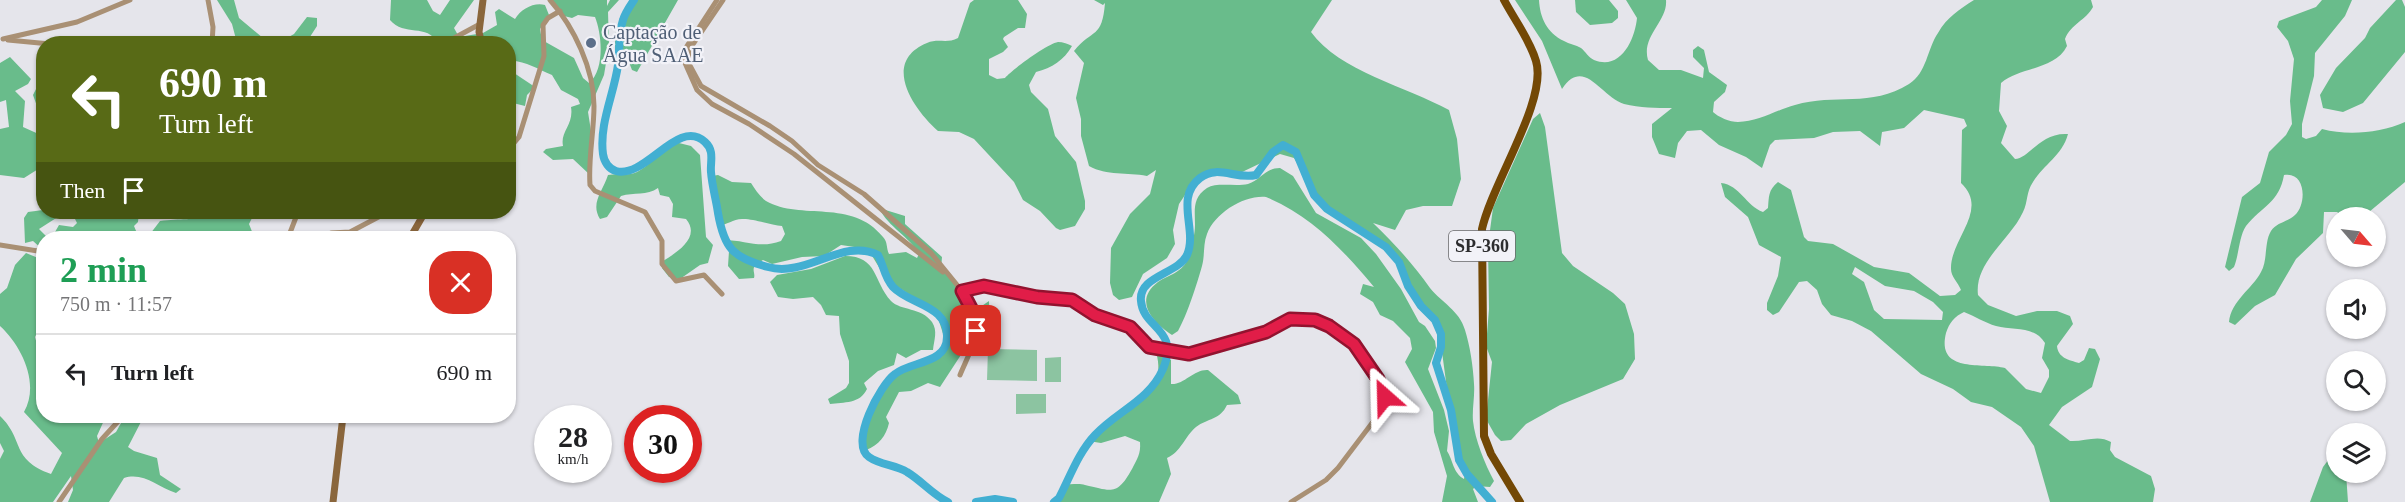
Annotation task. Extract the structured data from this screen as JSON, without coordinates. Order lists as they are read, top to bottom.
{
  "streets": {
    "main road": ["SP-360"]
  },
  "places": ["Captação de Água SAAE"],
  "north": "bottom right",
  "page": {
    "turn": ["690 m", "Turn left"],
    "then": "Then",
    "heading": ["2 min", "750 m · 11:57"],
    "list": [
      {
        "name": "Turn left",
        "value": "690 m"
      }
    ],
    "speed": "28 km/h",
    "limit": "30"
  }
}
